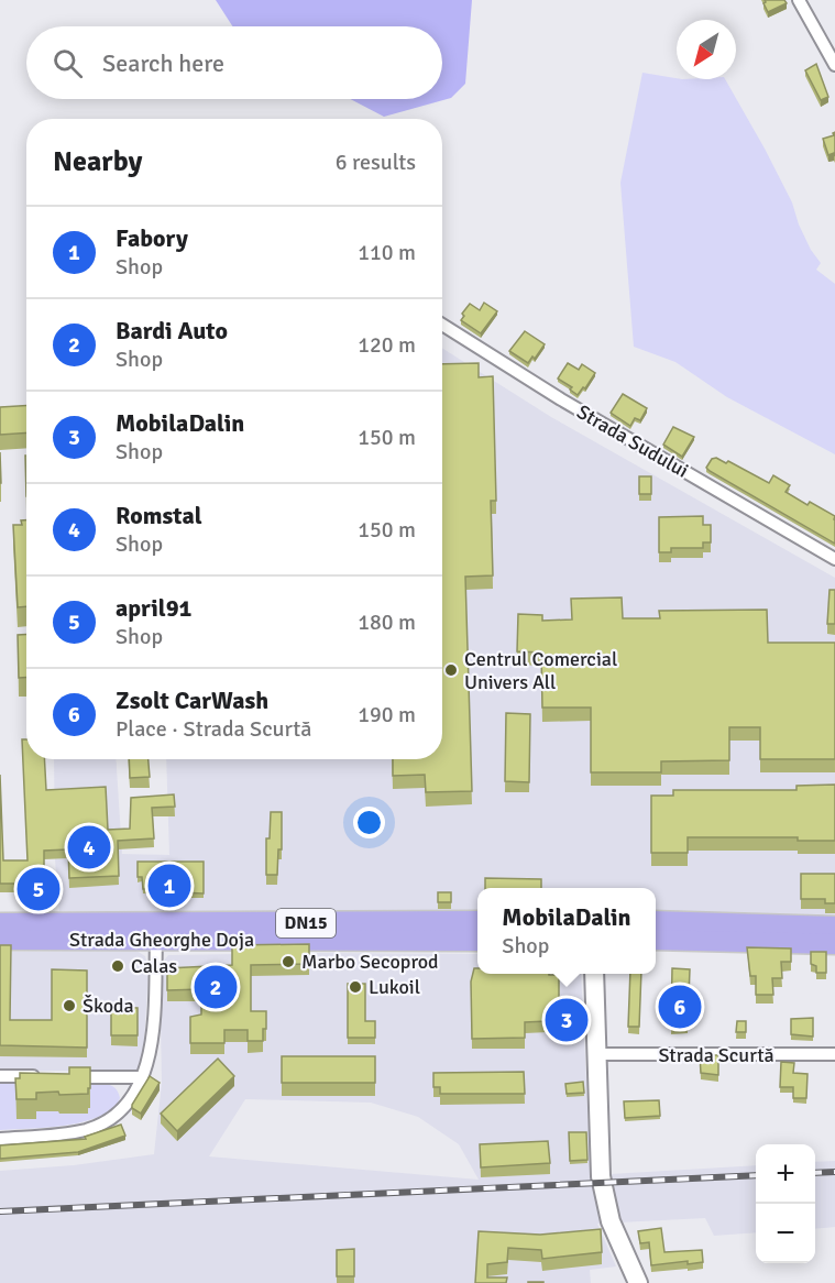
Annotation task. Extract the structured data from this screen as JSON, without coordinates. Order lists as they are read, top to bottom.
{
  "streets": {
    "main road": ["DN15", "Strada Gheorghe Doja"],
    "street": ["Strada Sudului", "Strada Scurtă"]
  },
  "places": [
    "Centrul Comercial Univers All",
    "Marbo Secoprod",
    "Calas",
    "Lukoil",
    "Škoda"
  ],
  "north": "bottom left",
  "page": {
    "search": "Search here",
    "heading": ["Nearby", "6 results"],
    "list": [
      {
        "mark": "1",
        "name": "Fabory",
        "note": "Shop",
        "value": "110 m"
      },
      {
        "mark": "2",
        "name": "Bardi Auto",
        "note": "Shop",
        "value": "120 m"
      },
      {
        "mark": "3",
        "name": "MobilaDalin",
        "note": "Shop",
        "value": "150 m"
      },
      {
        "mark": "4",
        "name": "Romstal",
        "note": "Shop",
        "value": "150 m"
      },
      {
        "mark": "5",
        "name": "april91",
        "note": "Shop",
        "value": "180 m"
      },
      {
        "mark": "6",
        "name": "Zsolt CarWash",
        "note": "Place · Strada Scurtă",
        "value": "190 m"
      }
    ],
    "pins": [
      "4",
      "1",
      "5",
      "2",
      "6",
      "3"
    ],
    "popup": ["MobilaDalin", "Shop"],
    "map_buttons": ["+", "−"]
  }
}
